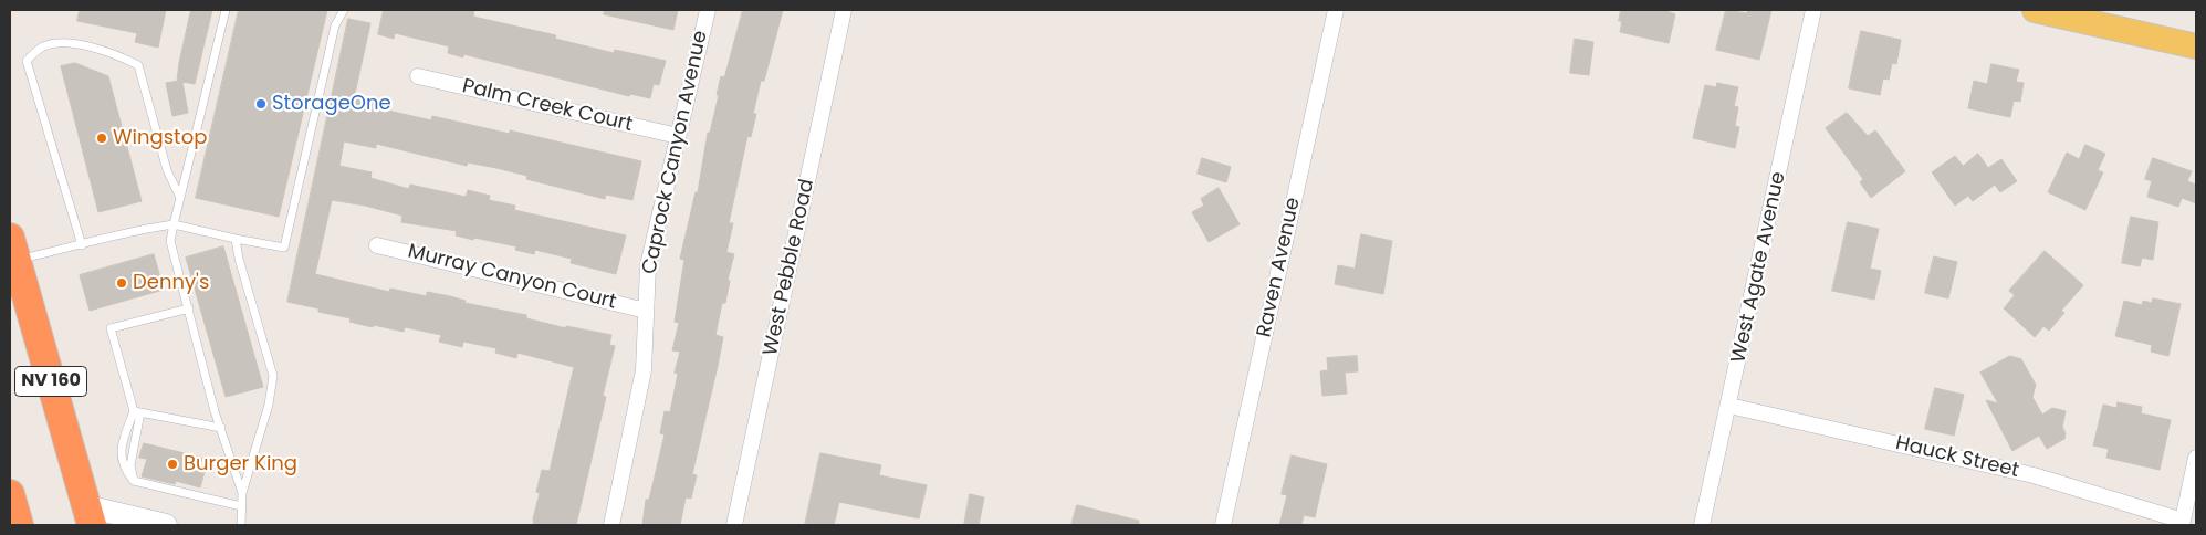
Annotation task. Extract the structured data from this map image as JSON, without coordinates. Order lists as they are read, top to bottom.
{
  "streets": {
    "highway": ["NV 160"],
    "street": [
      "Palm Creek Court",
      "Caprock Canyon Avenue",
      "West Pebble Road",
      "Raven Avenue",
      "West Agate Avenue",
      "Murray Canyon Court",
      "Hauck Street"
    ]
  },
  "crossings": [
    ["Palm Creek Court", "Caprock Canyon Avenue"],
    ["Caprock Canyon Avenue", "Murray Canyon Court"],
    ["West Agate Avenue", "Hauck Street"]
  ],
  "places": [
    "StorageOne",
    "Wingstop",
    "Denny's",
    "Burger King"
  ]
}
